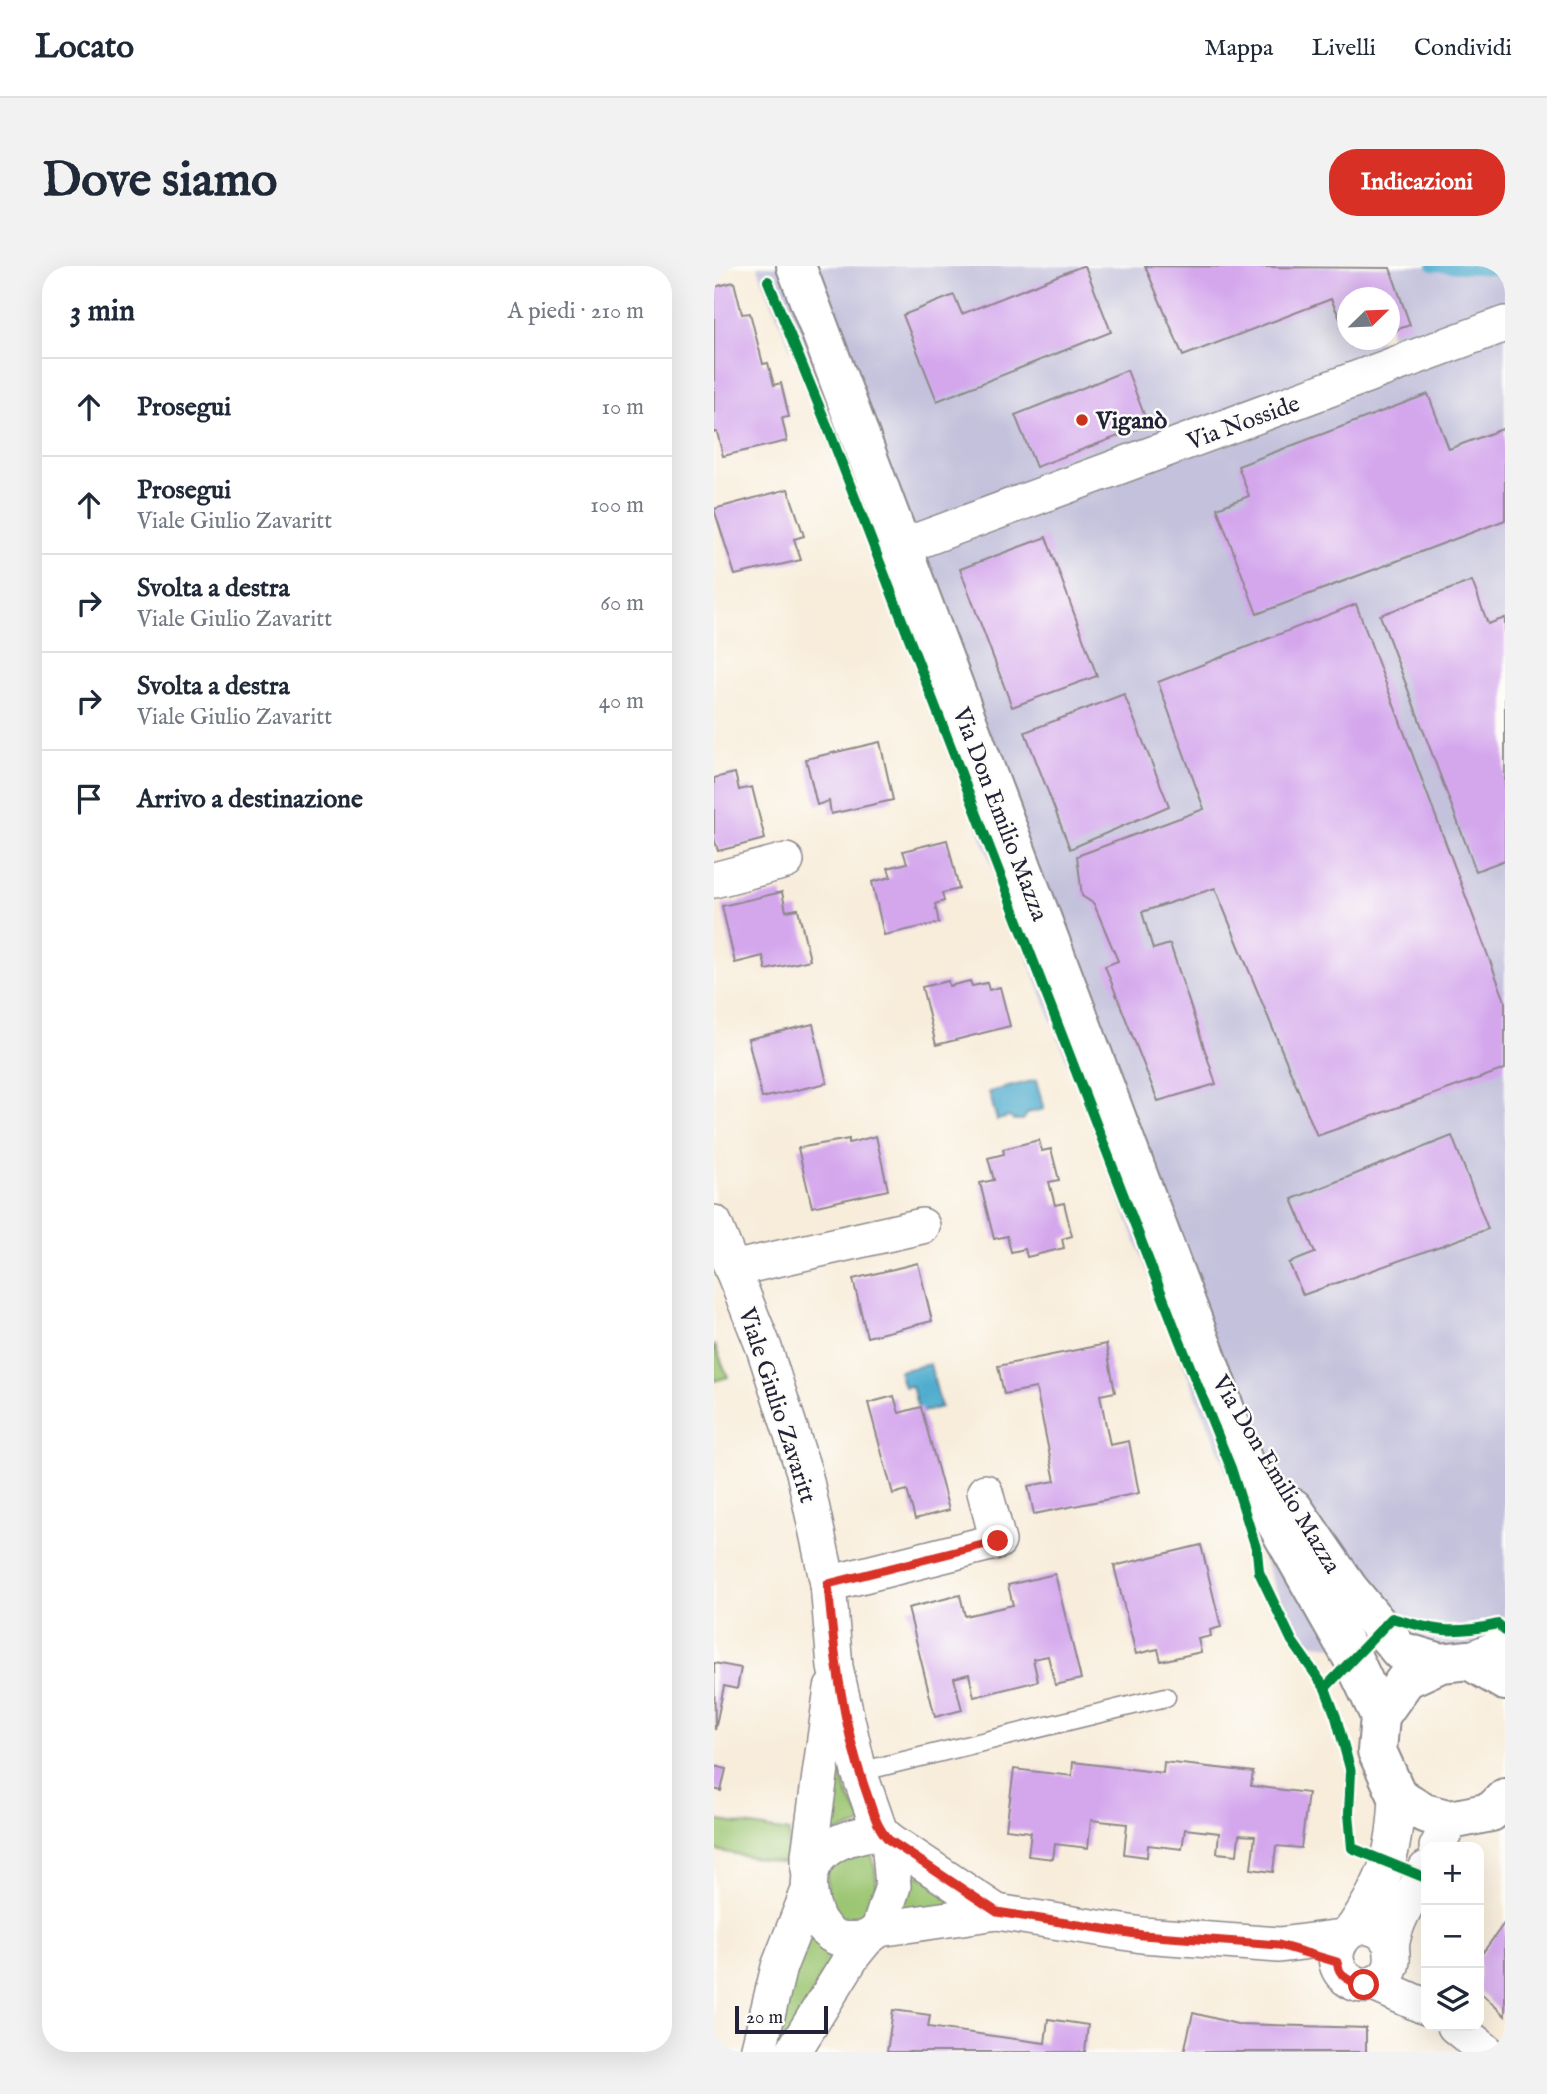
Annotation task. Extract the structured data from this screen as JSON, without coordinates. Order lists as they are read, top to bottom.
{
  "streets": {
    "street": ["Via Nosside", "Via Don Emilio Mazza", "Viale Giulio Zavaritt"]
  },
  "crossings": [
    ["Via Nosside", "Via Don Emilio Mazza"]
  ],
  "places": ["Viganò"],
  "scale_bar": "20 m",
  "north": "top right",
  "page": {
    "header": "Locato",
    "nav": ["Mappa", "Livelli", "Condividi"],
    "buttons": "Indicazioni",
    "title": "Dove siamo",
    "heading": ["3 min", "A piedi · 210 m"],
    "list": [
      ["Prosegui", "10 m"],
      ["Prosegui", "Viale Giulio Zavaritt", "100 m"],
      ["Svolta a destra", "Viale Giulio Zavaritt", "60 m"],
      ["Svolta a destra", "Viale Giulio Zavaritt", "40 m"],
      "Arrivo a destinazione"
    ],
    "map_buttons": ["+", "−"],
    "scale": "20 m"
  }
}
